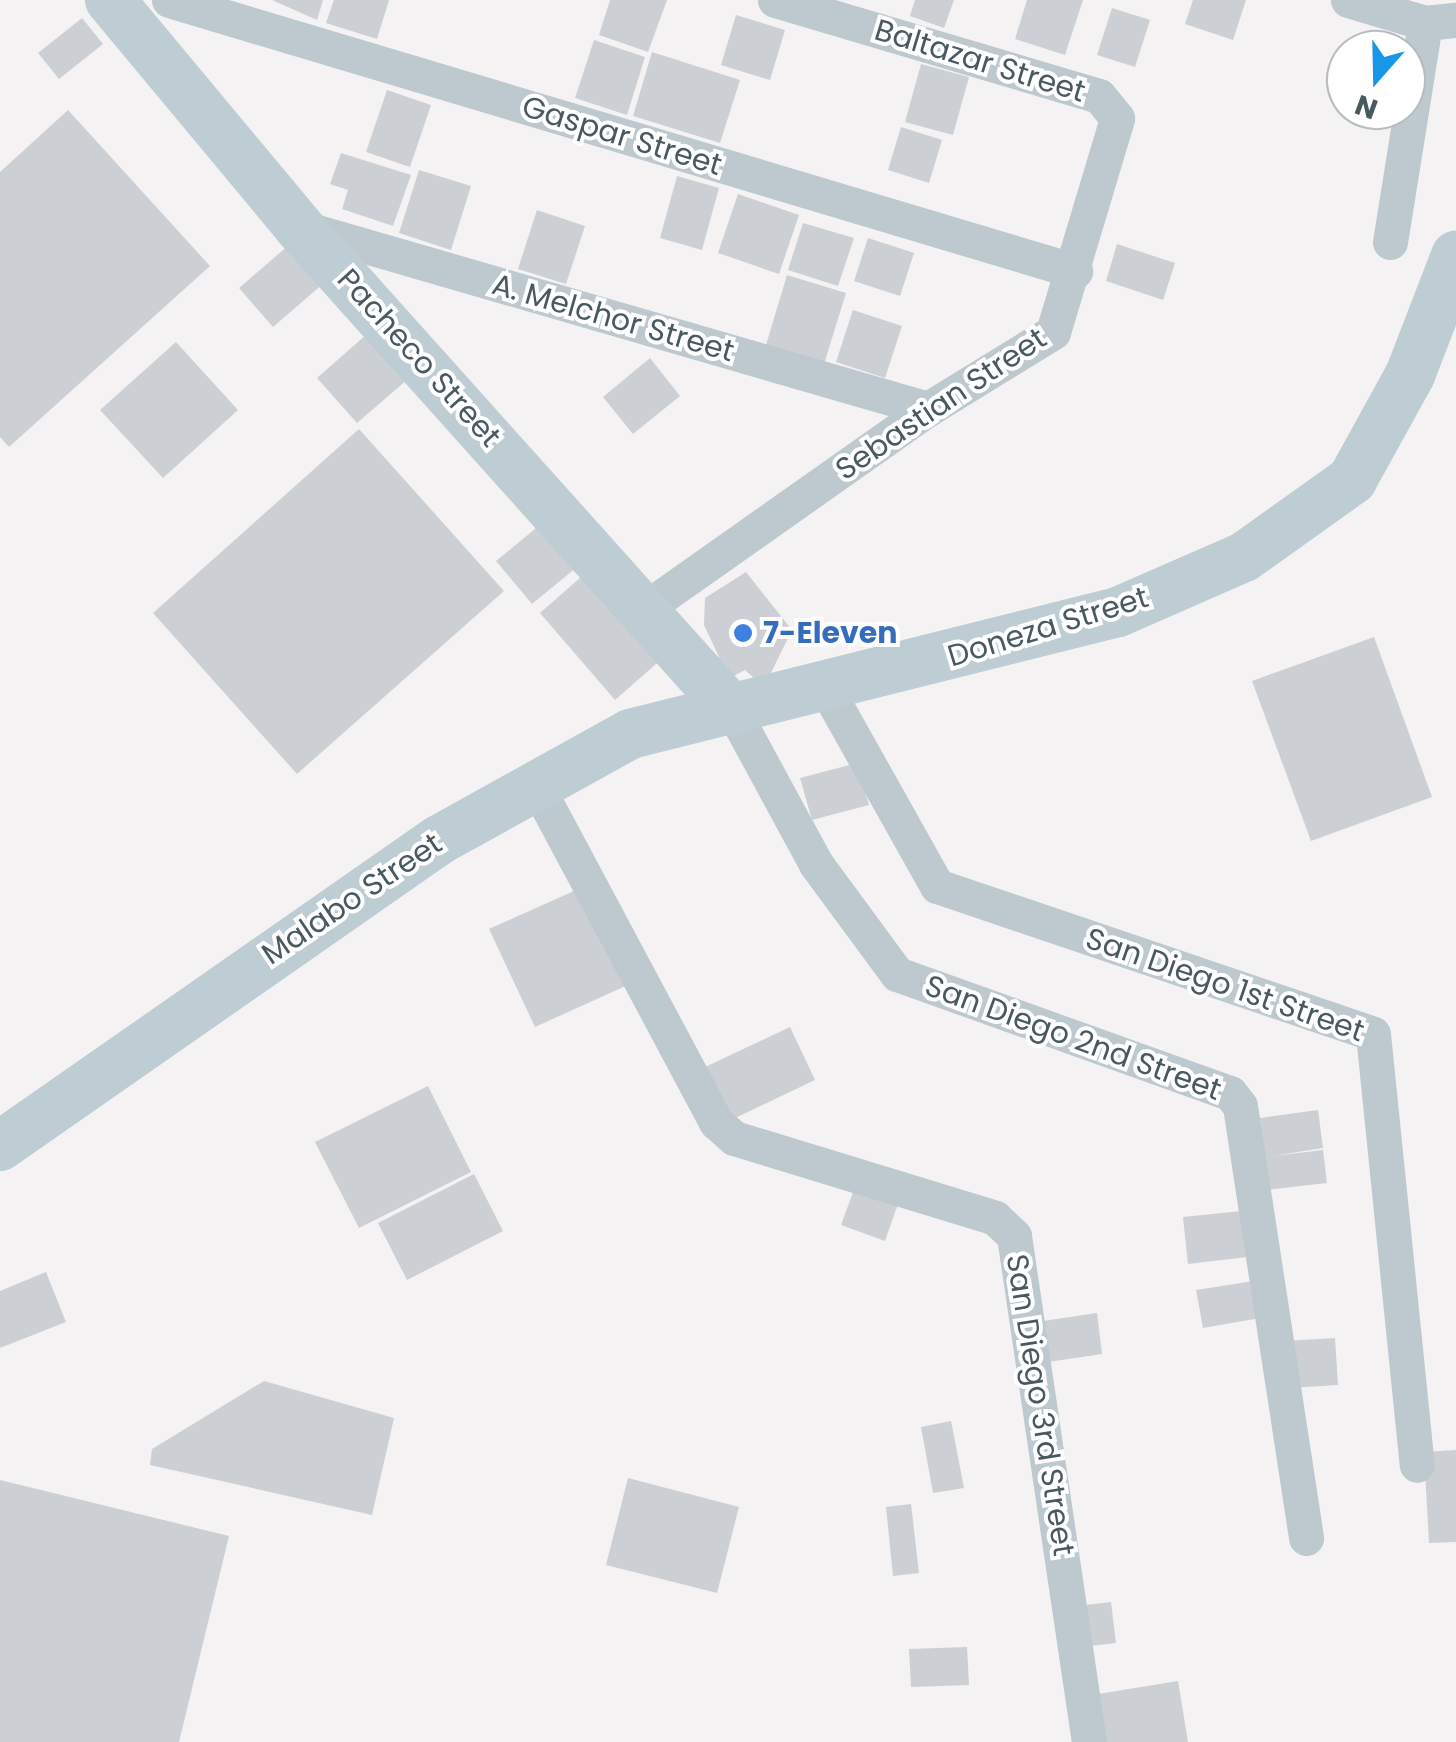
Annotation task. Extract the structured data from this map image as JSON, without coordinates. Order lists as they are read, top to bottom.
{
  "streets": {
    "street": [
      "Baltazar Street",
      "Gaspar Street",
      "A. Melchor Street",
      "Pacheco Street",
      "Sebastian Street",
      "Doneza Street",
      "Malabo Street",
      "San Diego 1st Street",
      "San Diego 2nd Street",
      "San Diego 3rd Street"
    ]
  },
  "crossings": [
    ["Baltazar Street", "Sebastian Street"],
    ["Gaspar Street", "Sebastian Street"],
    ["A. Melchor Street", "Pacheco Street"],
    ["A. Melchor Street", "Sebastian Street"],
    ["Pacheco Street", "Sebastian Street"],
    ["Pacheco Street", "Doneza Street"],
    ["Pacheco Street", "Malabo Street"],
    ["Pacheco Street", "San Diego 2nd Street"],
    ["Doneza Street", "Malabo Street"],
    ["Doneza Street", "San Diego 1st Street"],
    ["Doneza Street", "San Diego 2nd Street"],
    ["Malabo Street", "San Diego 2nd Street"],
    ["Malabo Street", "San Diego 3rd Street"]
  ],
  "places": ["7-Eleven"],
  "north": "bottom"
}
